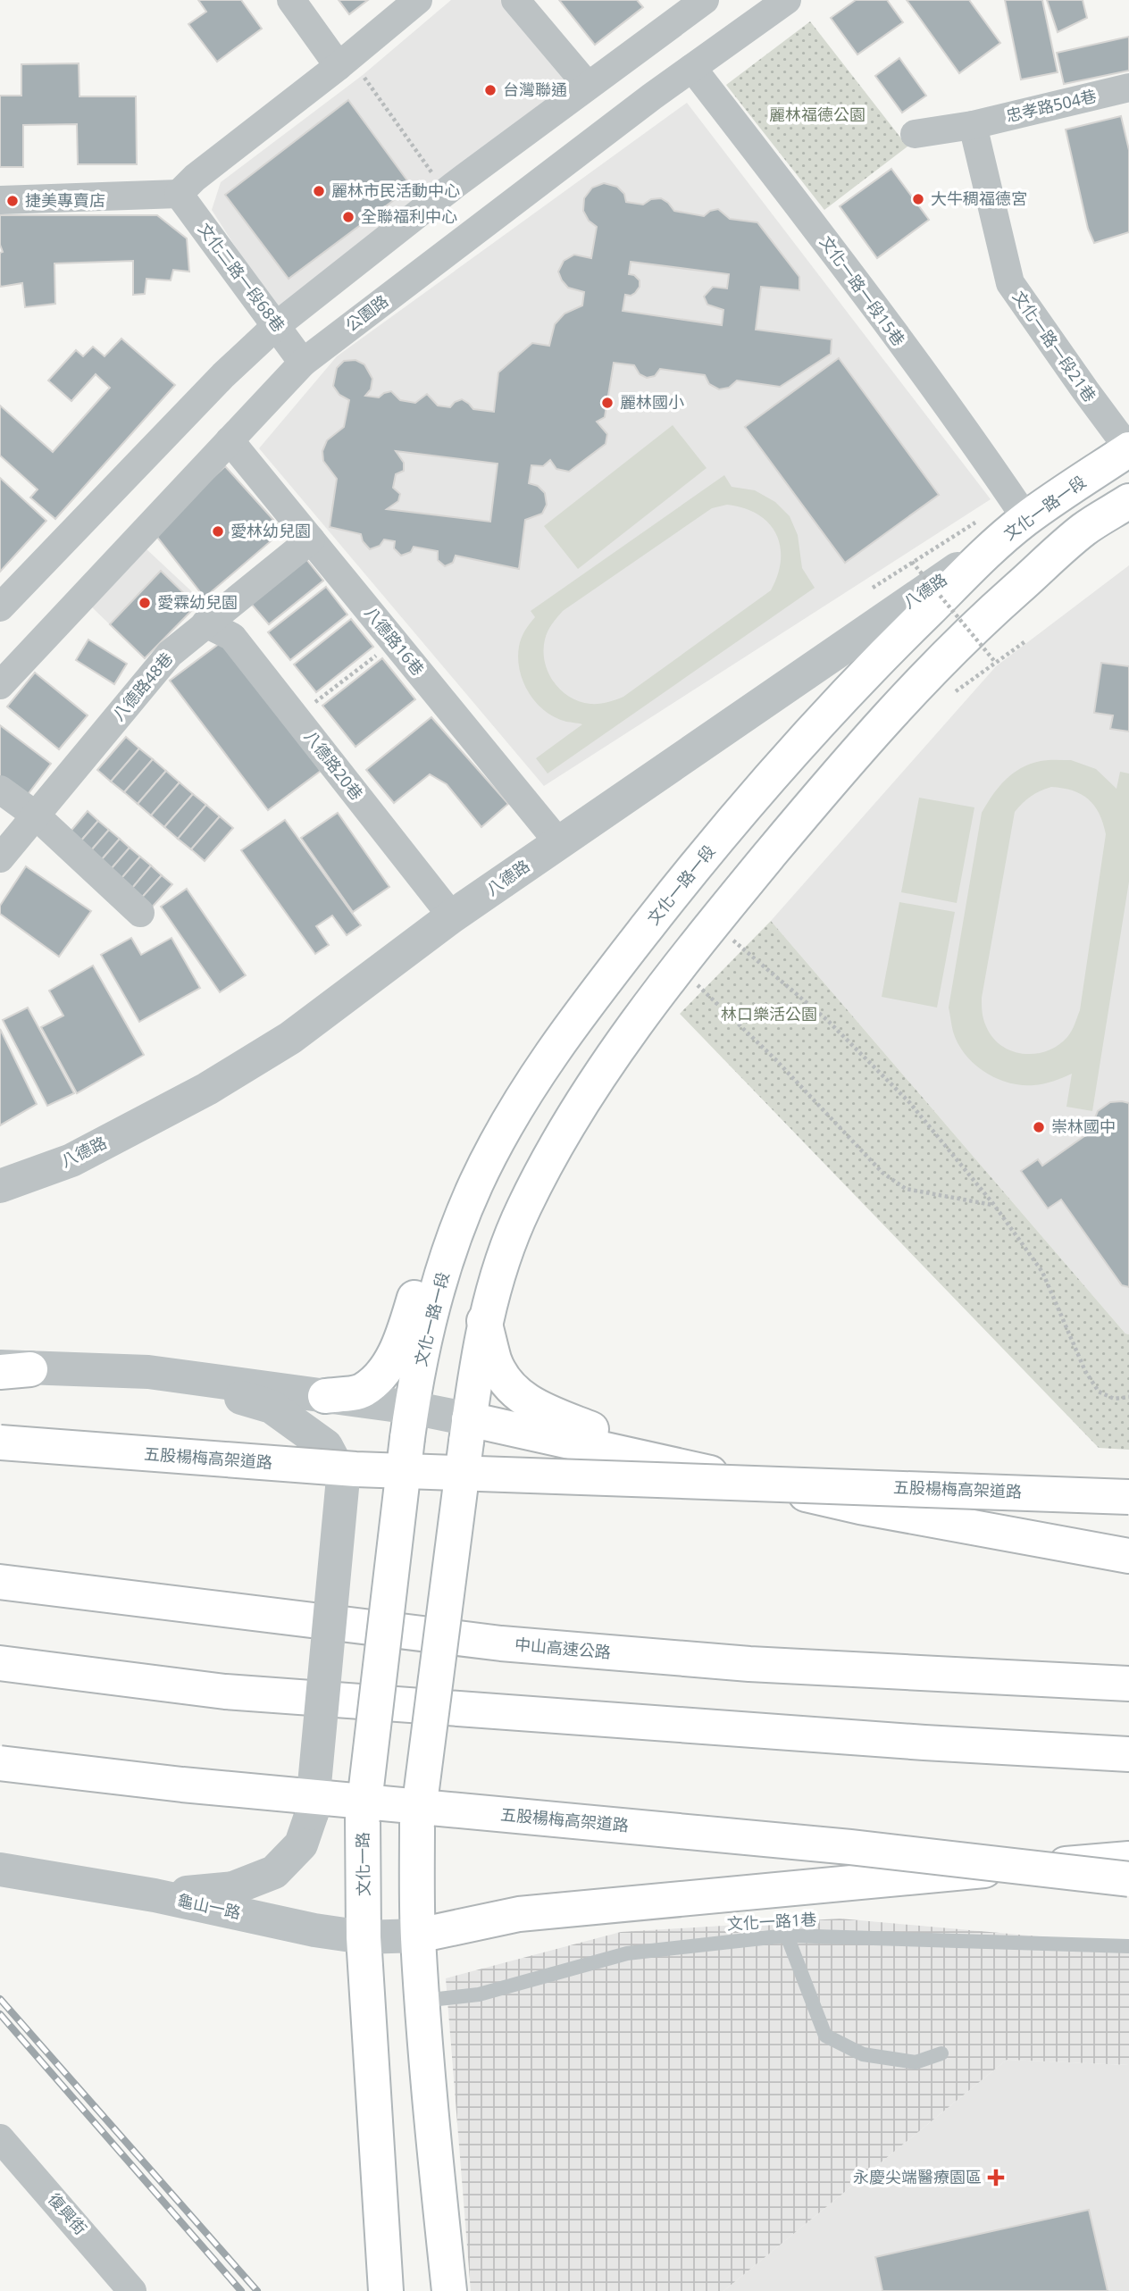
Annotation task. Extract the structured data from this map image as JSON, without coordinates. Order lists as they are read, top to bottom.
{
  "streets": {
    "main road": [
      "文化一路一段",
      "五股楊梅高架道路",
      "中山高速公路",
      "文化一路"
    ],
    "street": [
      "忠孝路504巷",
      "文化二路一段68巷",
      "文化一路一段15巷",
      "公園路",
      "文化一路一段21巷",
      "八德路",
      "八德路16巷",
      "八德路48巷",
      "八德路20巷",
      "龜山一路",
      "復興街"
    ],
    "lane": ["文化一路1巷"]
  },
  "crossings": [
    ["忠孝路504巷", "文化一路一段21巷"],
    ["文化二路一段68巷", "公園路"],
    ["文化一路一段15巷", "公園路"],
    ["文化一路一段15巷", "文化一路一段"],
    ["文化一路一段15巷", "八德路"],
    ["公園路", "八德路16巷"],
    ["文化一路一段21巷", "文化一路一段"],
    ["文化一路一段", "八德路"],
    ["文化一路一段", "文化一路"],
    ["八德路", "八德路16巷"],
    ["八德路", "八德路20巷"],
    ["八德路16巷", "八德路48巷"],
    ["八德路48巷", "八德路20巷"],
    ["文化一路", "龜山一路"]
  ],
  "parks": ["麗林福德公園", "林口樂活公園"],
  "places": {
    "other": [
      "台灣聯通",
      "麗林市民活動中心",
      "大牛稠福德宮",
      "捷美專賣店",
      "全聯福利中心",
      "麗林國小",
      "愛林幼兒園",
      "愛霖幼兒園",
      "崇林國中"
    ],
    "health": ["永慶尖端醫療園區"]
  }
}
